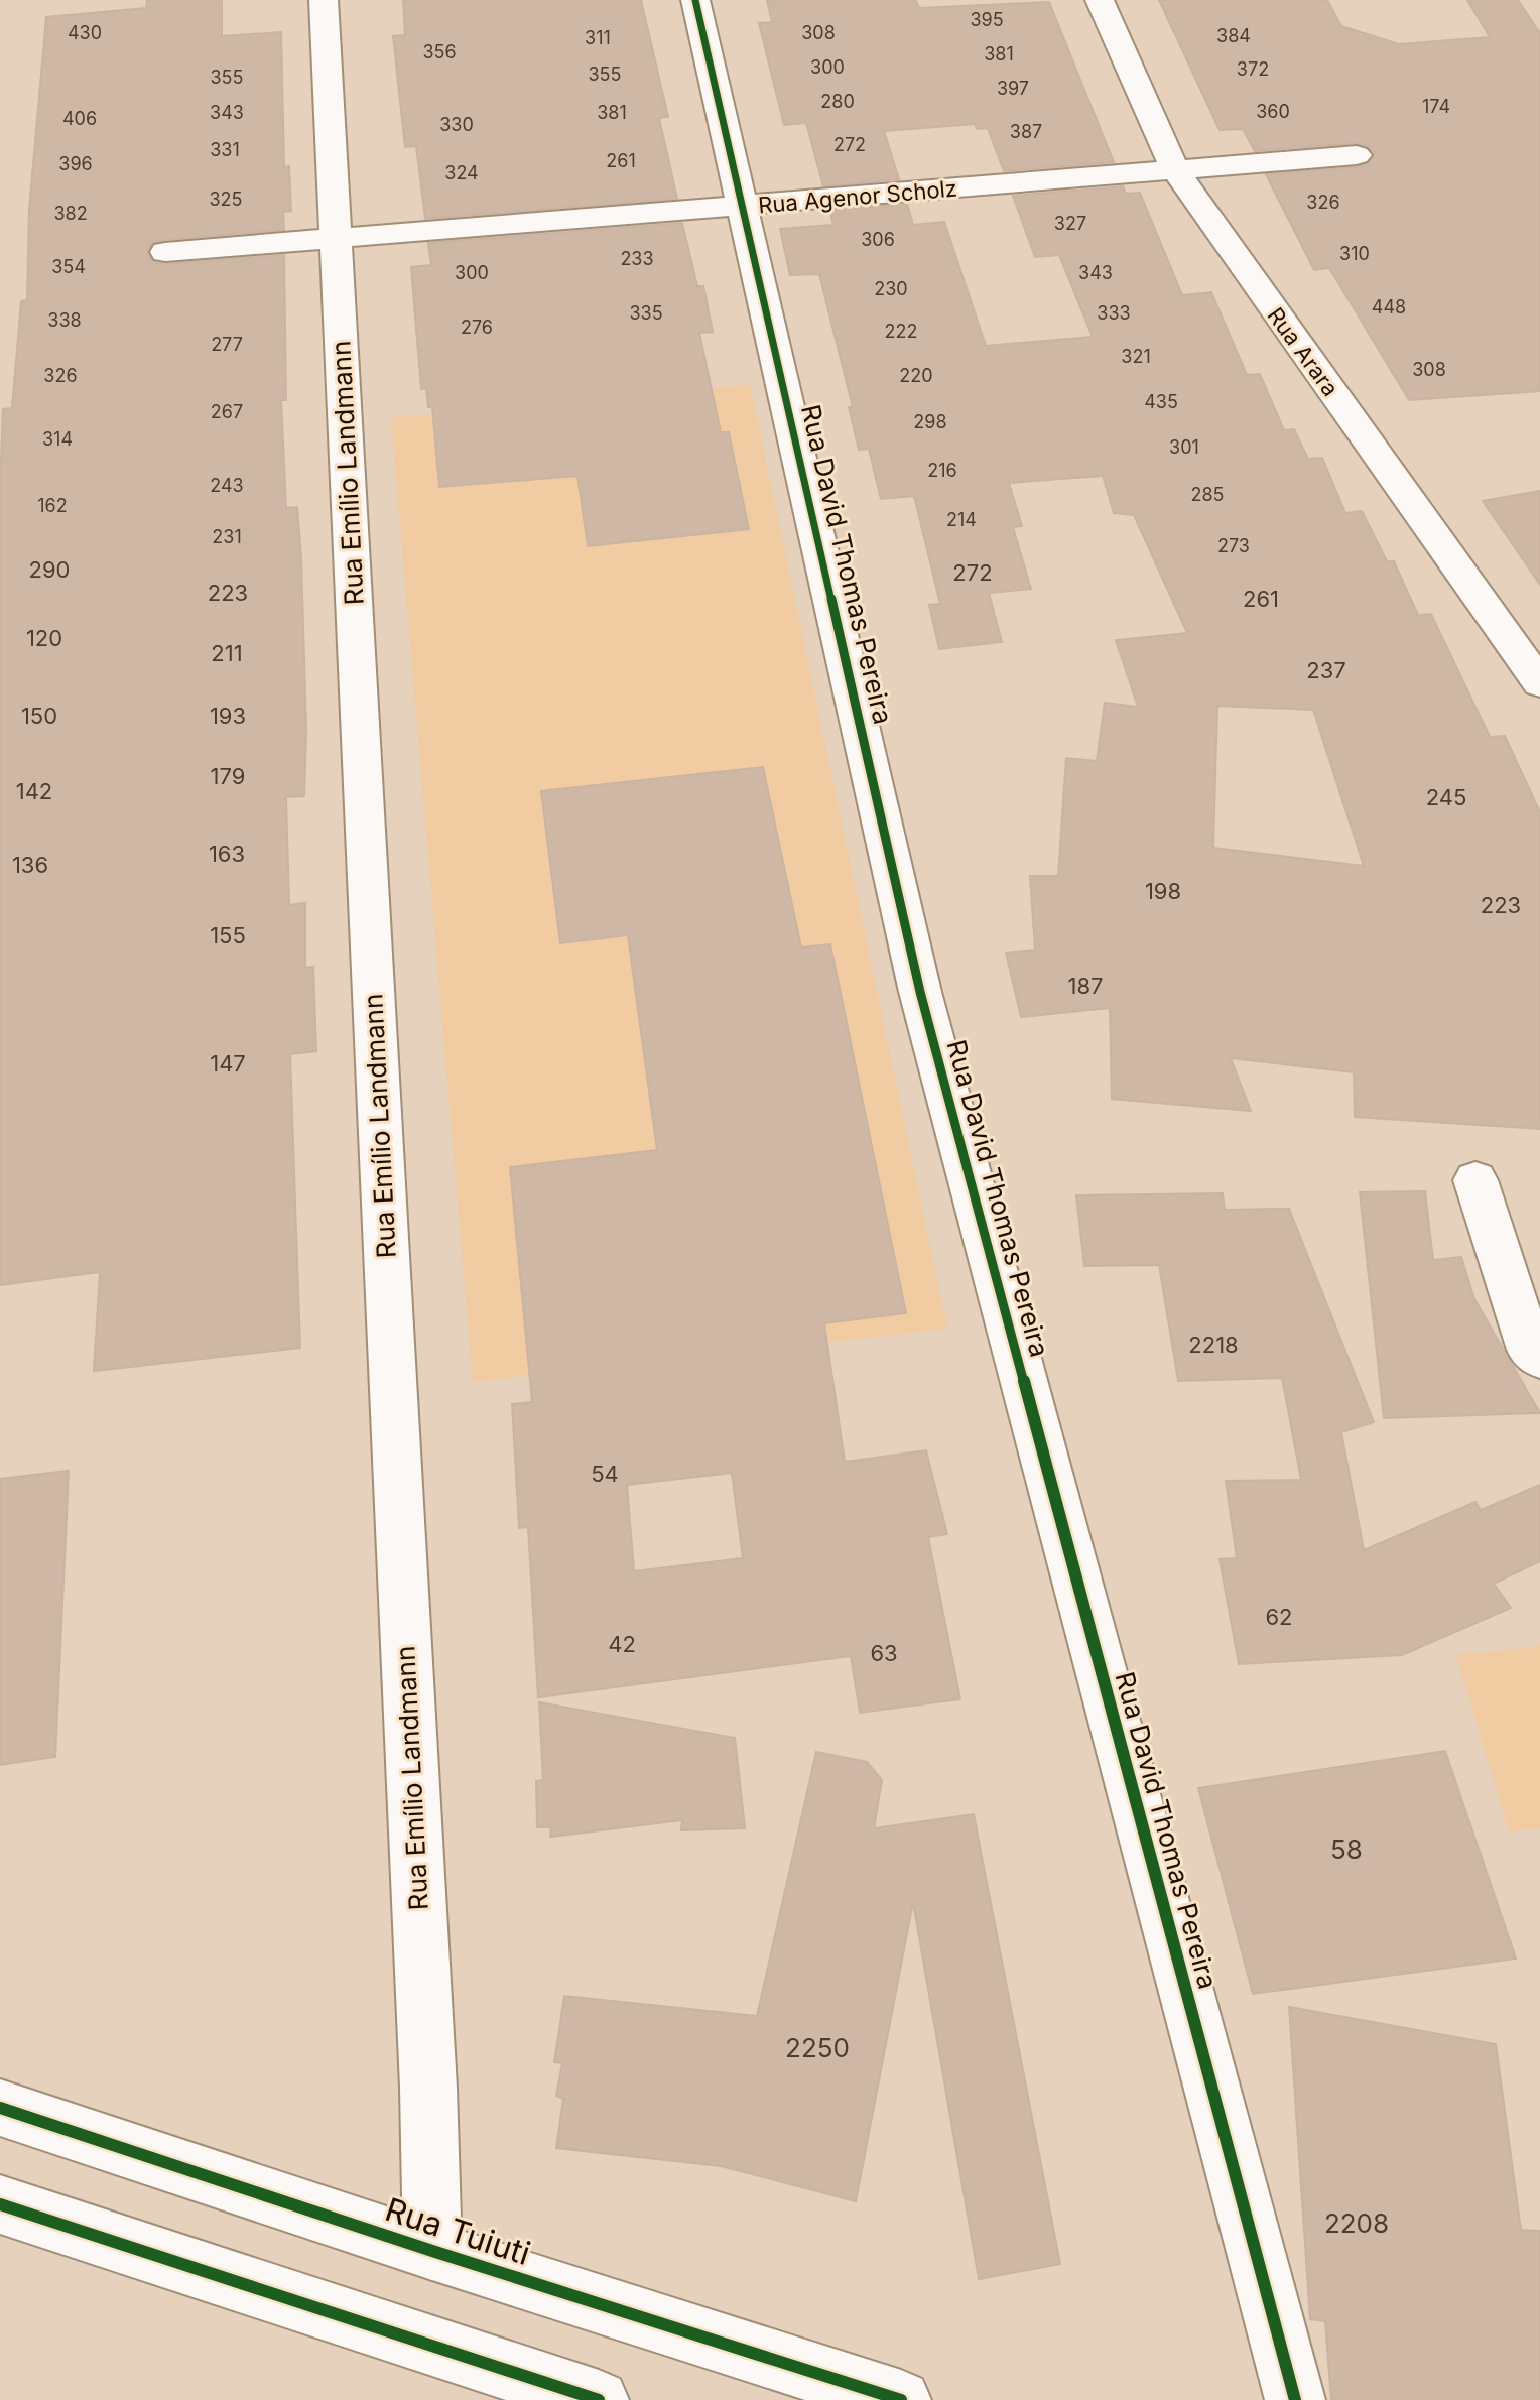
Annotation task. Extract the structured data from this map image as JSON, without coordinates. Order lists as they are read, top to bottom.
{
  "streets": {
    "street": [
      "Rua Agenor Scholz",
      "Rua Arara",
      "Rua Emílio Landmann",
      "Rua David Thomas Pereira",
      "Rua Tuiuti"
    ]
  },
  "crossings": [
    ["Rua Agenor Scholz", "Rua Arara"],
    ["Rua Agenor Scholz", "Rua Emílio Landmann"],
    ["Rua Agenor Scholz", "Rua David Thomas Pereira"],
    ["Rua Emílio Landmann", "Rua Tuiuti"]
  ],
  "house_numbers": [
    "395",
    "430",
    "308",
    "384",
    "311",
    "356",
    "381",
    "300",
    "372",
    "355",
    "355",
    "397",
    "280",
    "174",
    "360",
    "343",
    "381",
    "406",
    "330",
    "387",
    "272",
    "331",
    "261",
    "396",
    "324",
    "325",
    "326",
    "382",
    "327",
    "306",
    "310",
    "233",
    "354",
    "300",
    "343",
    "230",
    "448",
    "335",
    "333",
    "338",
    "276",
    "222",
    "277",
    "321",
    "308",
    "326",
    "220",
    "435",
    "267",
    "298",
    "314",
    "301",
    "216",
    "243",
    "285",
    "162",
    "214",
    "231",
    "273",
    "290",
    "272",
    "223",
    "261",
    "120",
    "211",
    "237",
    "150",
    "193",
    "179",
    "142",
    "245",
    "163",
    "136",
    "198",
    "223",
    "155",
    "187",
    "147",
    "2218",
    "54",
    "62",
    "42",
    "63",
    "58",
    "2250",
    "2208"
  ]
}
